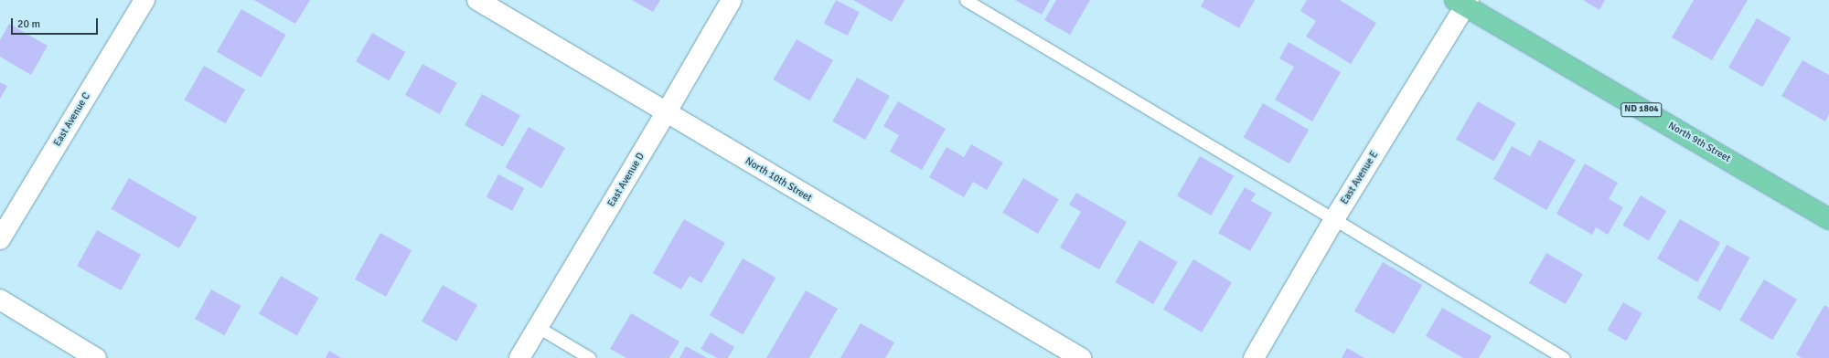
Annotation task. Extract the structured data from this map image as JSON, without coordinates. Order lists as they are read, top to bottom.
{
  "streets": {
    "main road": ["ND 1804", "North 9th Street"],
    "street": [
      "East Avenue C",
      "East Avenue E",
      "East Avenue D",
      "North 10th Street"
    ]
  },
  "crossings": [
    ["North 9th Street", "East Avenue E"],
    ["East Avenue D", "North 10th Street"]
  ],
  "scale_bar": "20 m"
}
